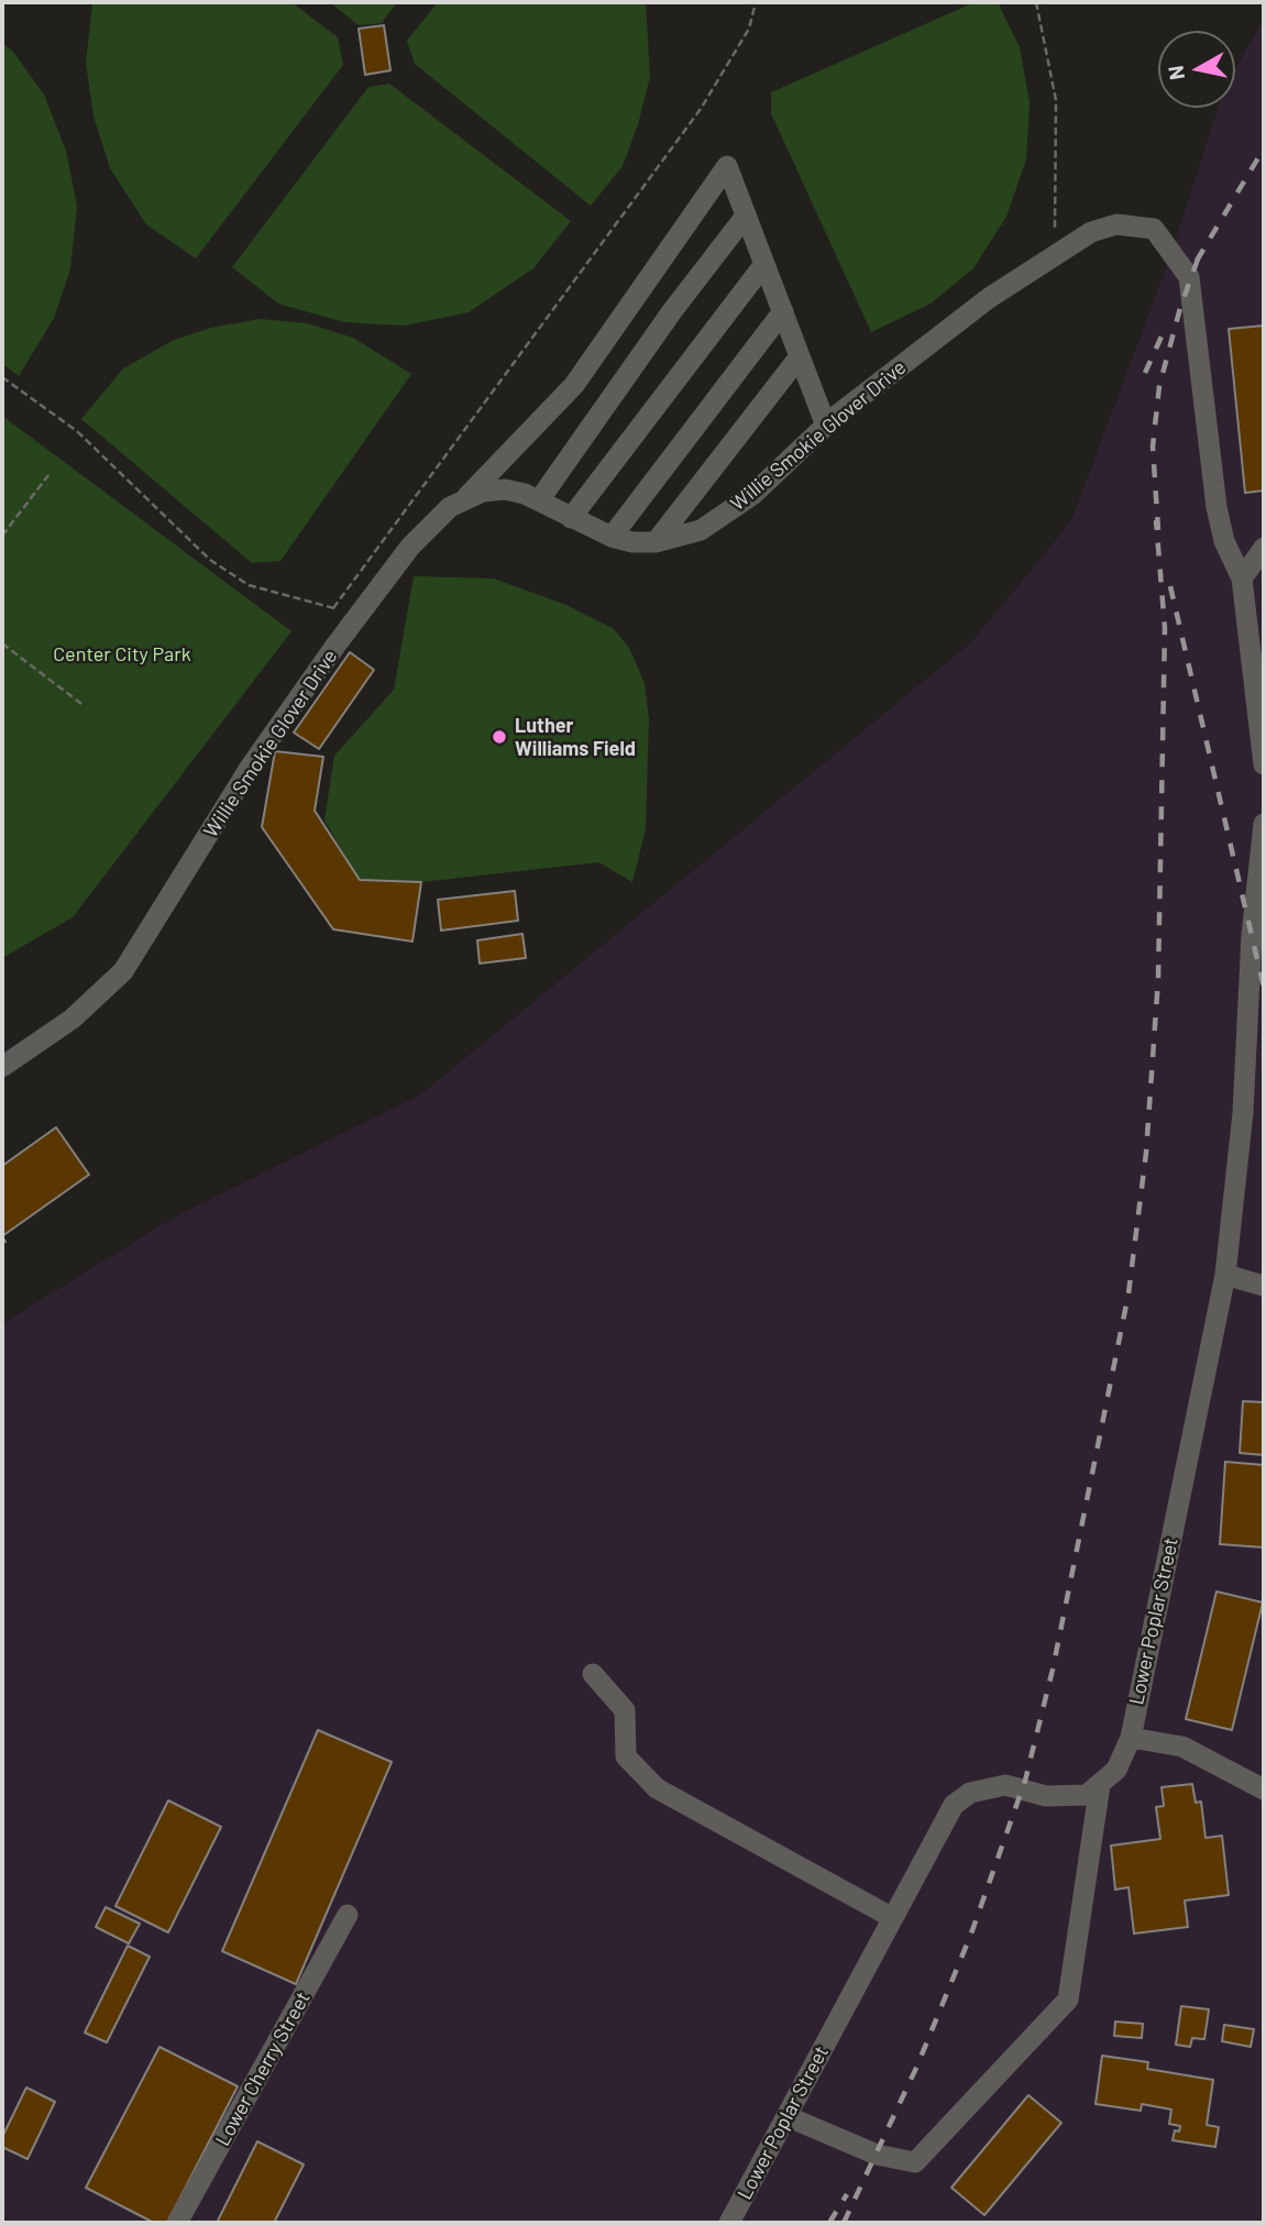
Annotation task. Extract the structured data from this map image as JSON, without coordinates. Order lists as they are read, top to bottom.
{
  "streets": {
    "street": ["Willie Smokie Glover Drive", "Lower Poplar Street", "Lower Cherry Street"]
  },
  "parks": ["Center City Park"],
  "places": ["Luther Williams Field"],
  "north": "left"
}
